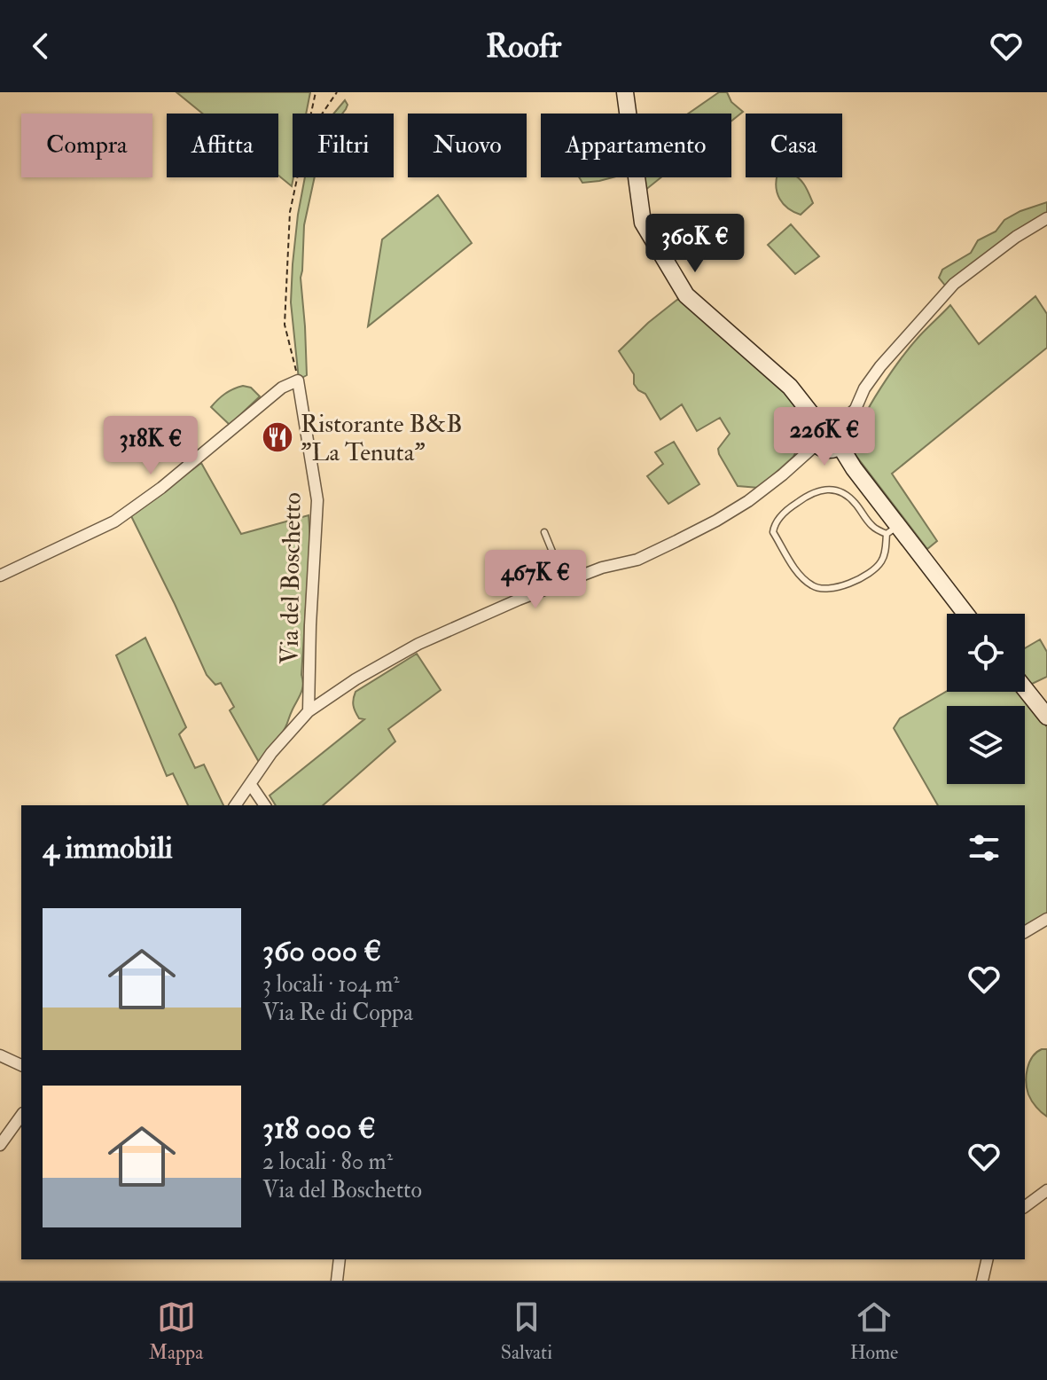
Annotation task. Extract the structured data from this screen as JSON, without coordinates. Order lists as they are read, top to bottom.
{
  "streets": {
    "street": ["Via del Boschetto"]
  },
  "places": {
    "restaurant": ["Ristorante B&B \"La Tenuta\""]
  },
  "page": {
    "header": "Roofr",
    "chip": [
      "Compra",
      "Affitta",
      "Filtri",
      "Nuovo",
      "Appartamento",
      "Casa"
    ],
    "price": [
      "360K €",
      "226K €",
      "318K €",
      "467K €"
    ],
    "heading": "4 immobili",
    "list": [
      {
        "name": "360 000 €",
        "note": "3 locali · 104 m² · Via Re di Coppa"
      },
      {
        "name": "318 000 €",
        "note": "2 locali · 80 m² · Via del Boschetto"
      }
    ],
    "tabs": ["Mappa", "Salvati", "Home"]
  }
}
